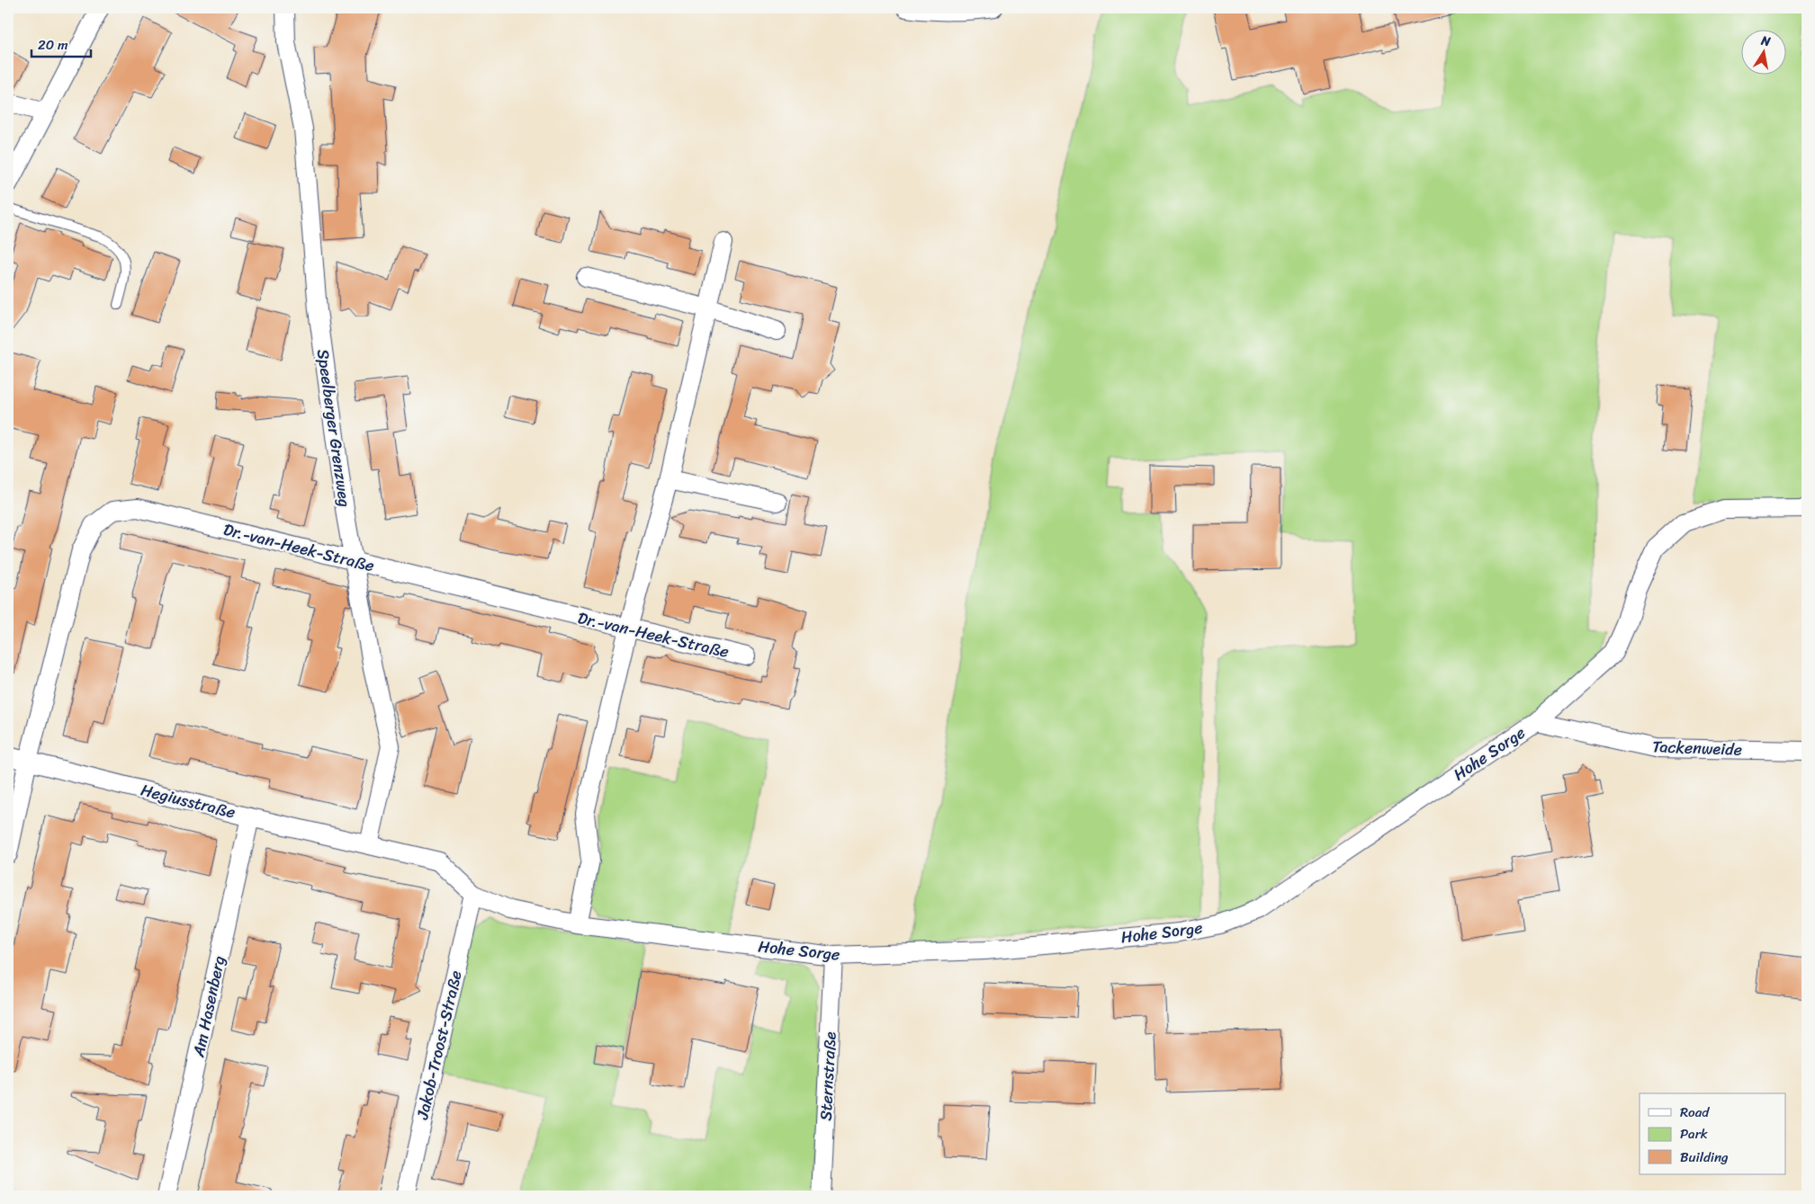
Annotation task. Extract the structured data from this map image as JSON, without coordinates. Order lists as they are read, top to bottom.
{
  "streets": {
    "street": [
      "Speelberger Grenzweg",
      "Dr.-van-Heek-Straße",
      "Tackenweide",
      "Hohe Sorge",
      "Hegiusstraße",
      "Am Hasenberg",
      "Jakob-Troost-Straße",
      "Sternstraße"
    ]
  },
  "crossings": [
    ["Speelberger Grenzweg", "Dr.-van-Heek-Straße"],
    ["Speelberger Grenzweg", "Hohe Sorge"],
    ["Speelberger Grenzweg", "Hegiusstraße"],
    ["Dr.-van-Heek-Straße", "Hegiusstraße"],
    ["Tackenweide", "Hohe Sorge"],
    ["Hohe Sorge", "Hegiusstraße"],
    ["Hohe Sorge", "Jakob-Troost-Straße"],
    ["Hohe Sorge", "Sternstraße"],
    ["Hegiusstraße", "Am Hasenberg"]
  ],
  "legend": ["Road", "Park", "Building"],
  "scale_bar": "20 m",
  "north": "top"
}
